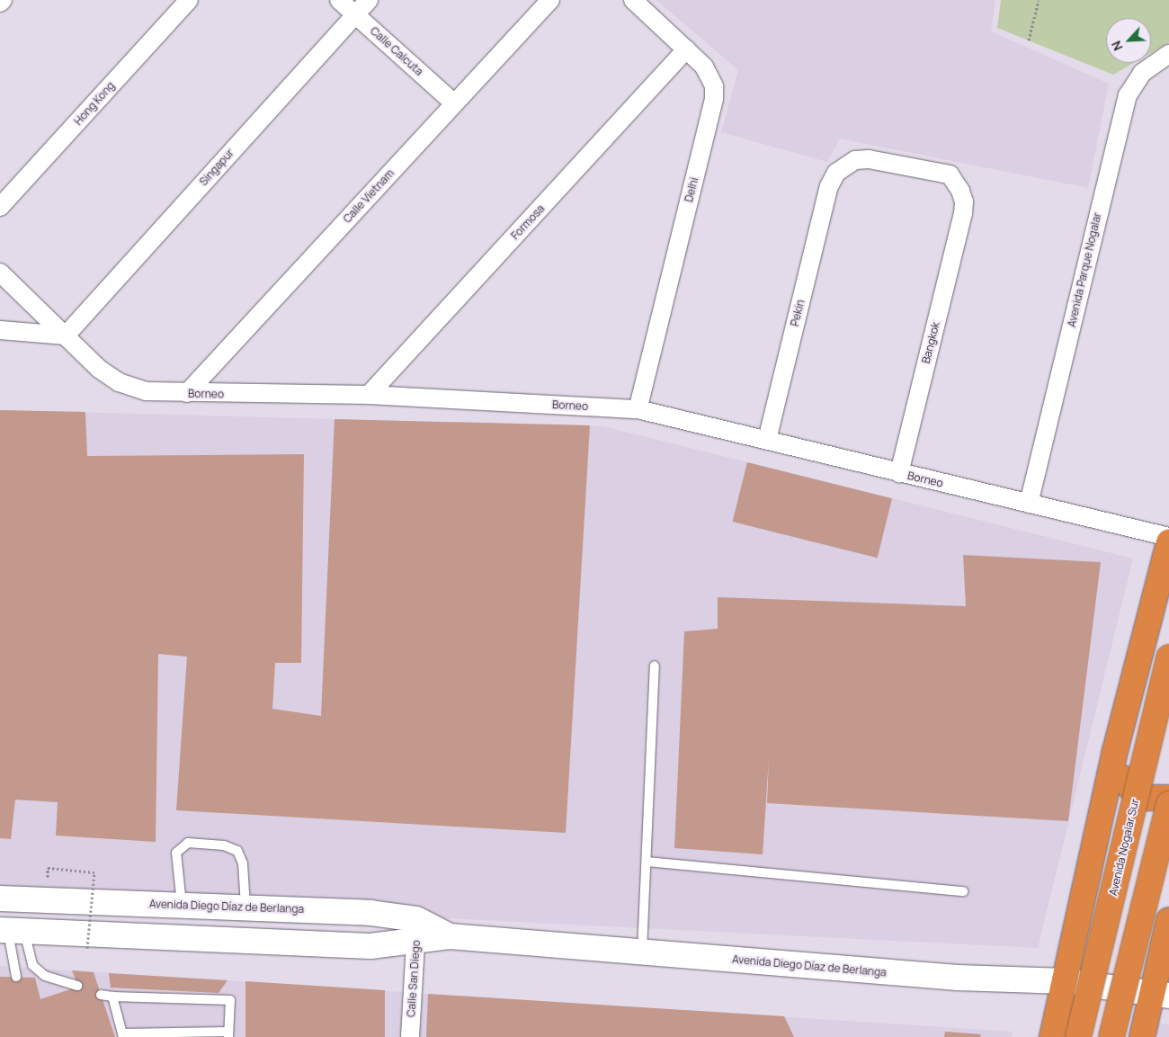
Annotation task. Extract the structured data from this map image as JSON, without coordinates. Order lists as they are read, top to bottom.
{
  "streets": {
    "highway": ["Avenida Nogalar Sur"],
    "main road": ["Avenida Diego Díaz de Berlanga"],
    "street": [
      "Calle Calcuta",
      "Hong Kong",
      "Singapur",
      "Delhi",
      "Calle Vietnam",
      "Formosa",
      "Avenida Parque Nogalar",
      "Pekin",
      "Bangkok",
      "Borneo",
      "Calle San Diego"
    ]
  },
  "crossings": [
    ["Calle Calcuta", "Singapur"],
    ["Calle Calcuta", "Calle Vietnam"],
    ["Singapur", "Borneo"],
    ["Delhi", "Formosa"],
    ["Delhi", "Borneo"],
    ["Calle Vietnam", "Borneo"],
    ["Formosa", "Borneo"],
    ["Avenida Parque Nogalar", "Borneo"],
    ["Pekin", "Bangkok"],
    ["Pekin", "Borneo"],
    ["Bangkok", "Borneo"],
    ["Avenida Diego Díaz de Berlanga", "Calle San Diego"]
  ],
  "north": "bottom left"
}
